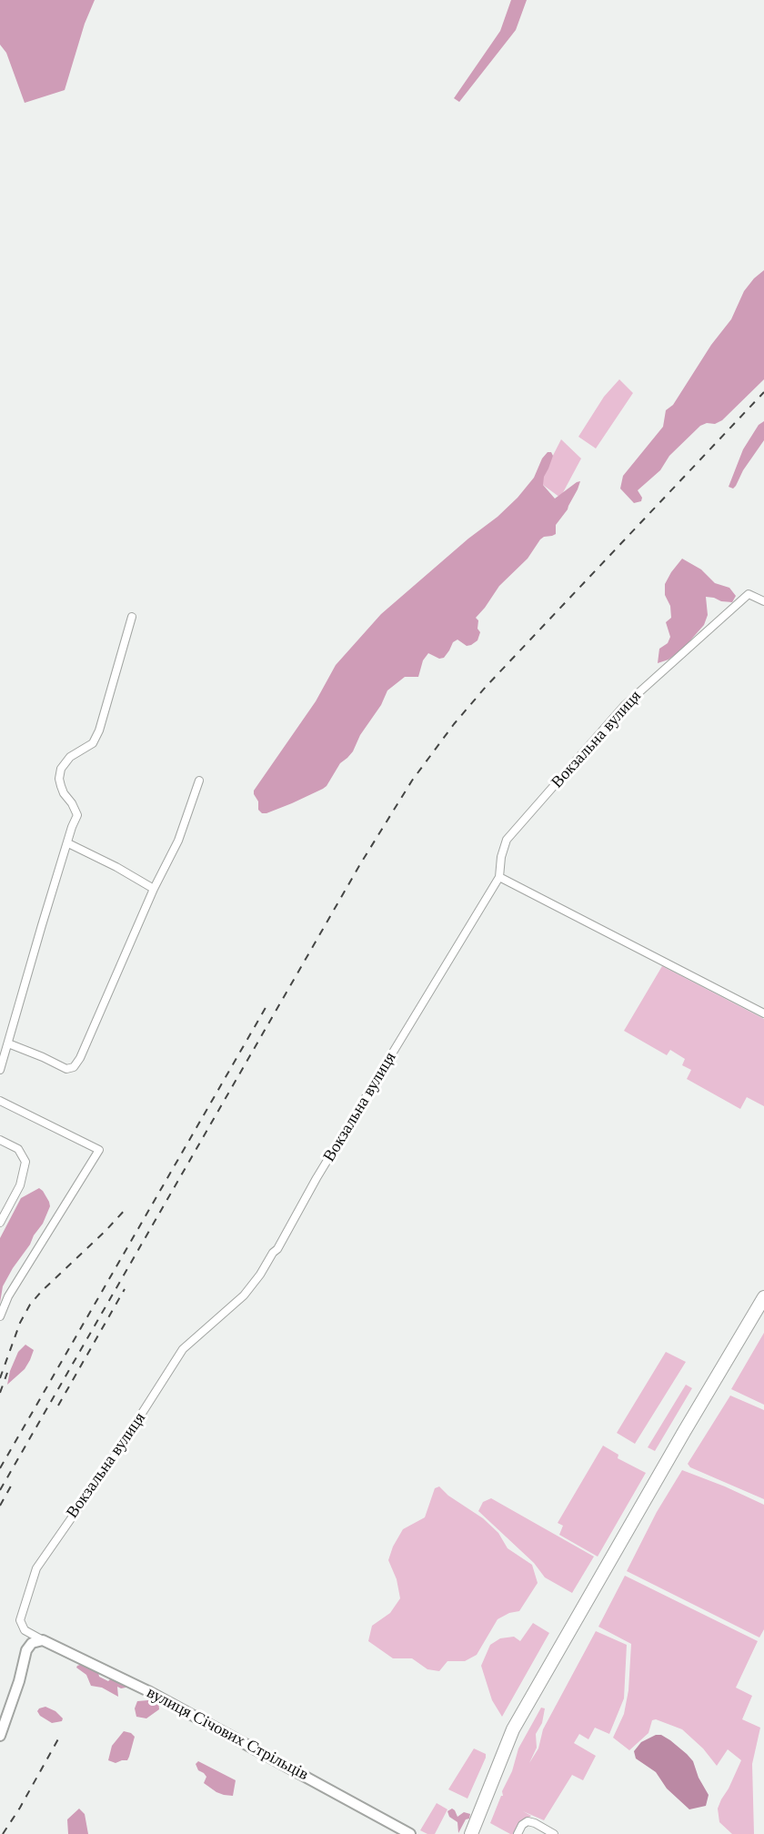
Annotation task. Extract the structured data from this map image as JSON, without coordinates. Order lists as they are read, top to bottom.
{
  "streets": {
    "street": ["Вокзальна вулиця", "вулиця Січових Стрільців"]
  },
  "crossings": [
    ["Вокзальна вулиця", "вулиця Січових Стрільців"]
  ]
}
